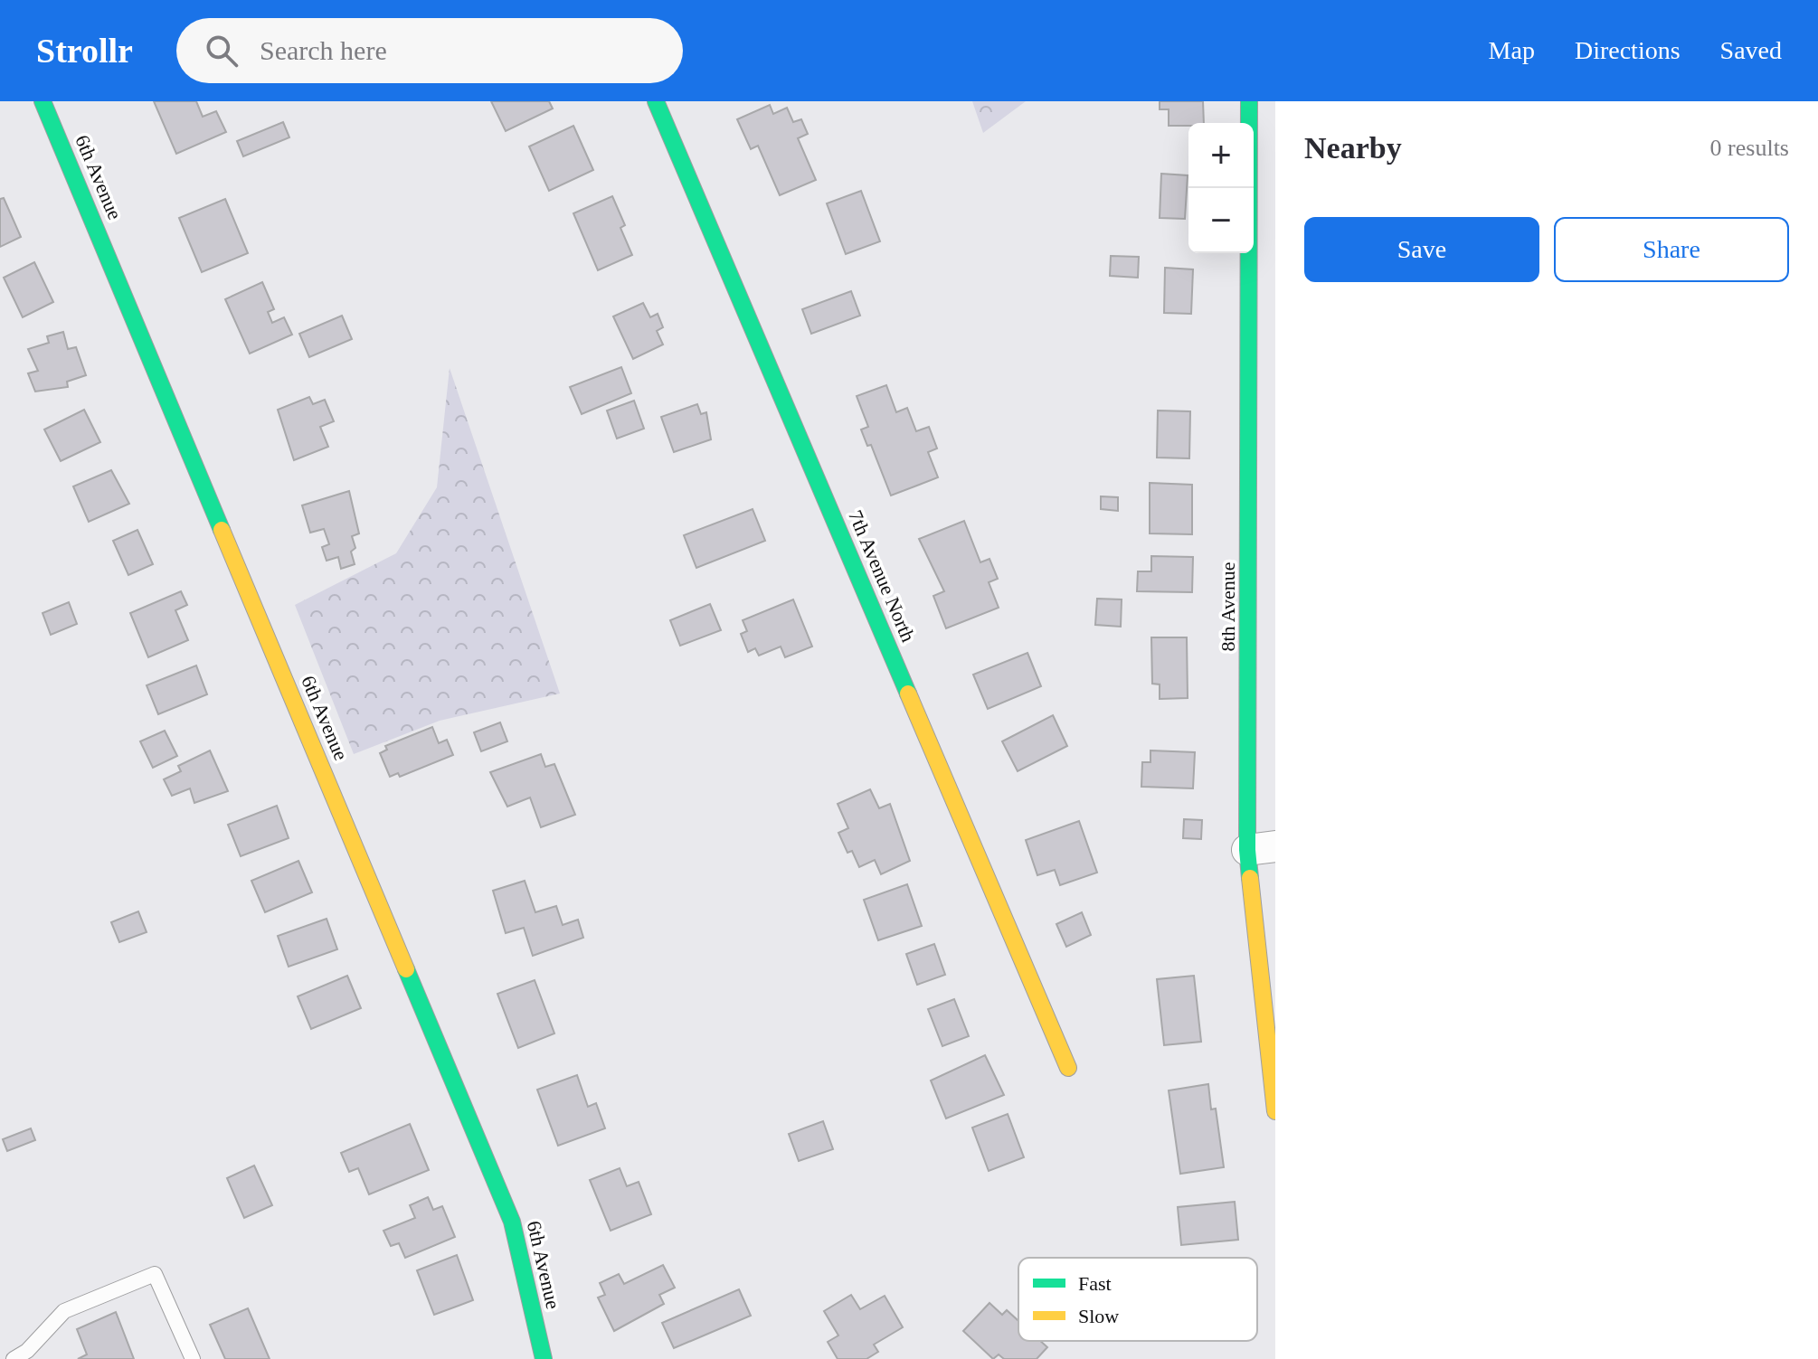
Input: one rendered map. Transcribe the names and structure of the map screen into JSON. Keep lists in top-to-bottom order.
{
  "streets": {
    "street": ["6th Avenue", "7th Avenue North", "8th Avenue"]
  },
  "legend": ["Fast", "Slow"],
  "page": {
    "header": "Strollr",
    "search": "Search here",
    "nav": ["Map", "Directions", "Saved"],
    "heading": ["Nearby", "0 results"],
    "map_buttons": ["+", "−"],
    "buttons": ["Save", "Share"]
  }
}
